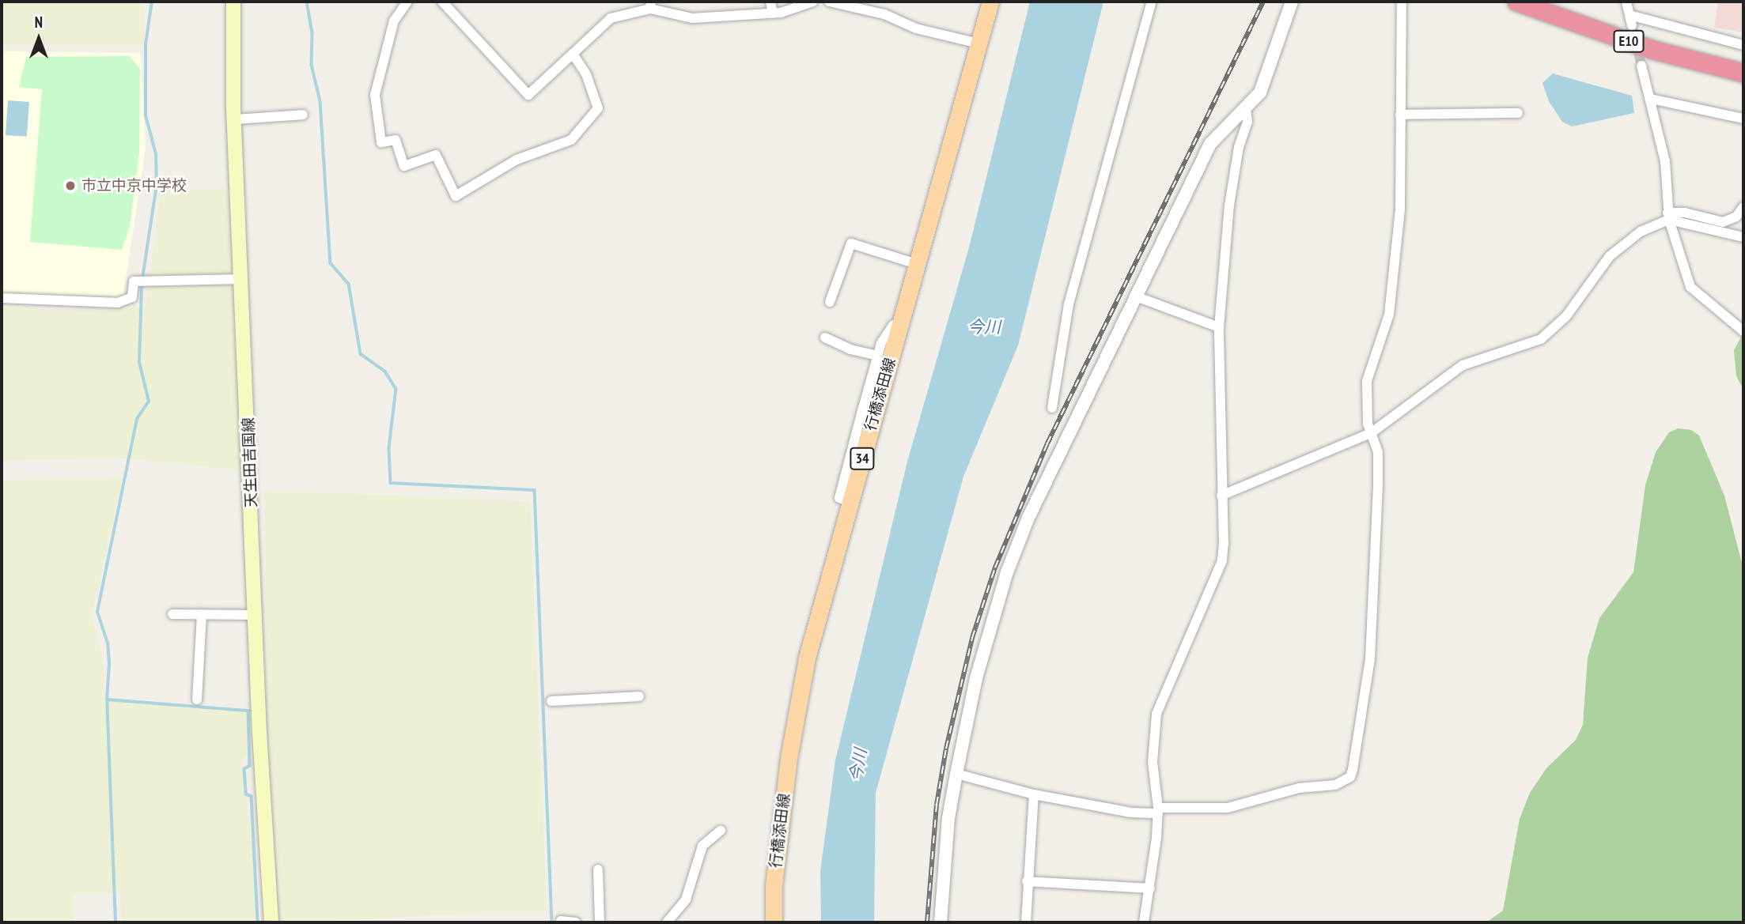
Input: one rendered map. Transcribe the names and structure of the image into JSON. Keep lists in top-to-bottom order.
{
  "streets": {
    "highway": ["E10"],
    "main road": ["行橋添田線", "34", "天生田吉国線"]
  },
  "water": ["今川"],
  "places": ["市立中京中学校"],
  "north": "top"
}
